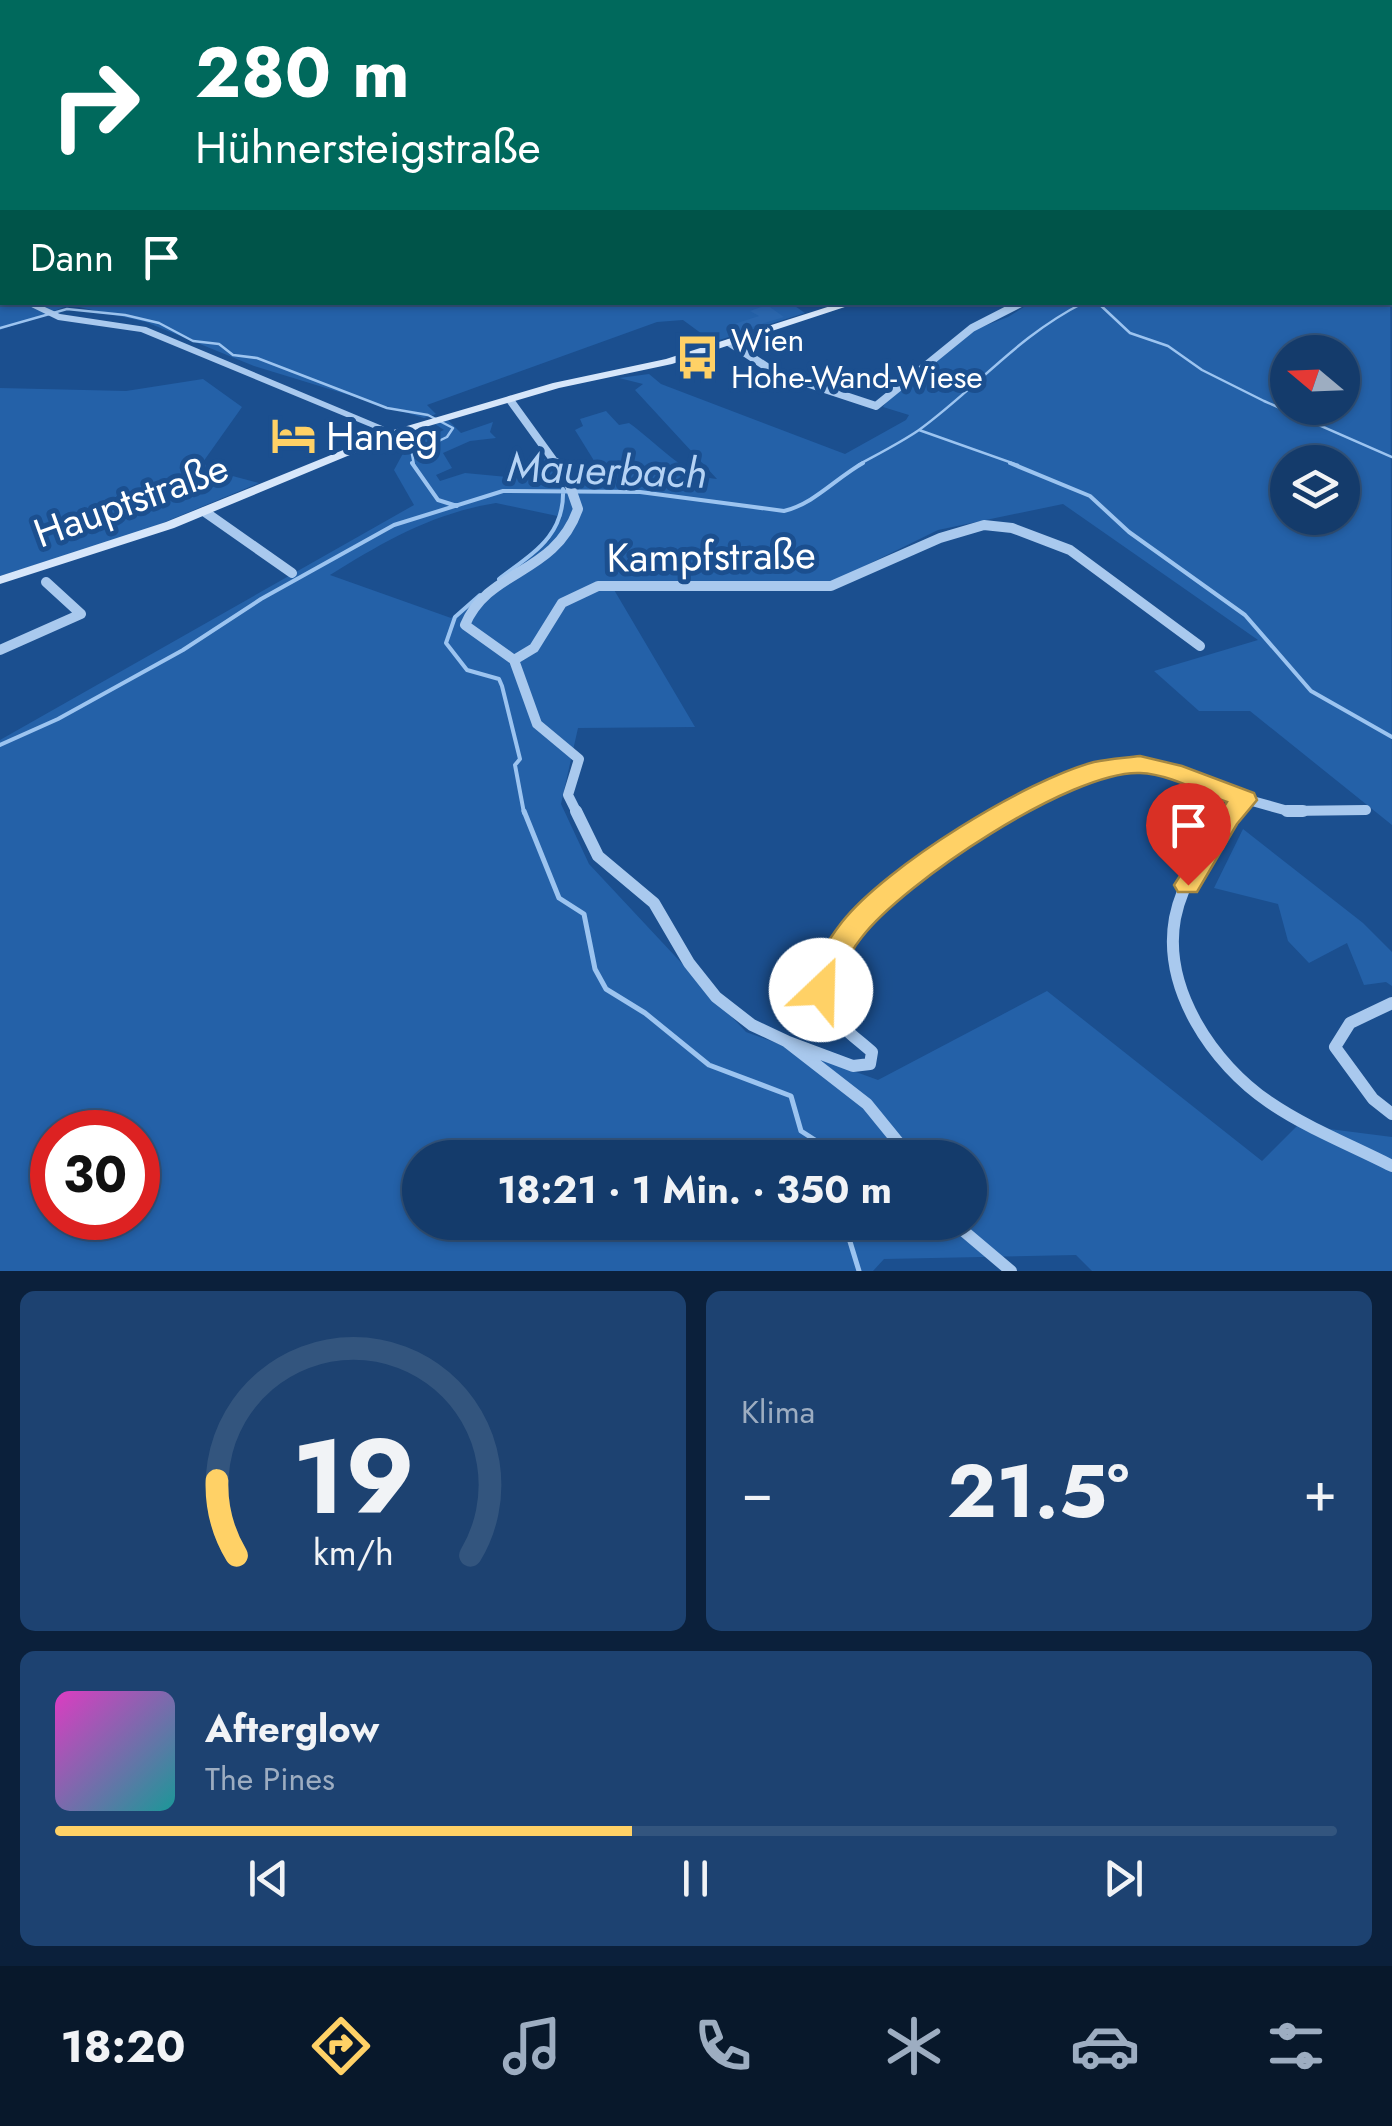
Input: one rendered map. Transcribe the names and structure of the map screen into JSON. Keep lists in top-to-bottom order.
{
  "streets": {
    "main road": ["Hauptstraße"],
    "street": ["Kampfstraße"]
  },
  "water": ["Mauerbach"],
  "places": {
    "bus stop": ["Wien Hohe-Wand-Wiese"],
    "hotel": ["Haneg"]
  },
  "north": "left",
  "page": {
    "turn": ["280 m", "Hühnersteigstraße"],
    "then": "Dann",
    "limit": "30",
    "trip": "18:21 · 1 Min. · 350 m",
    "tile": "Klima",
    "heat": ["−", "21.5°", "+"],
    "song": ["Afterglow", "The Pines"],
    "tabs": "18:20",
    "gauge": ["19", "km/h"]
  }
}
